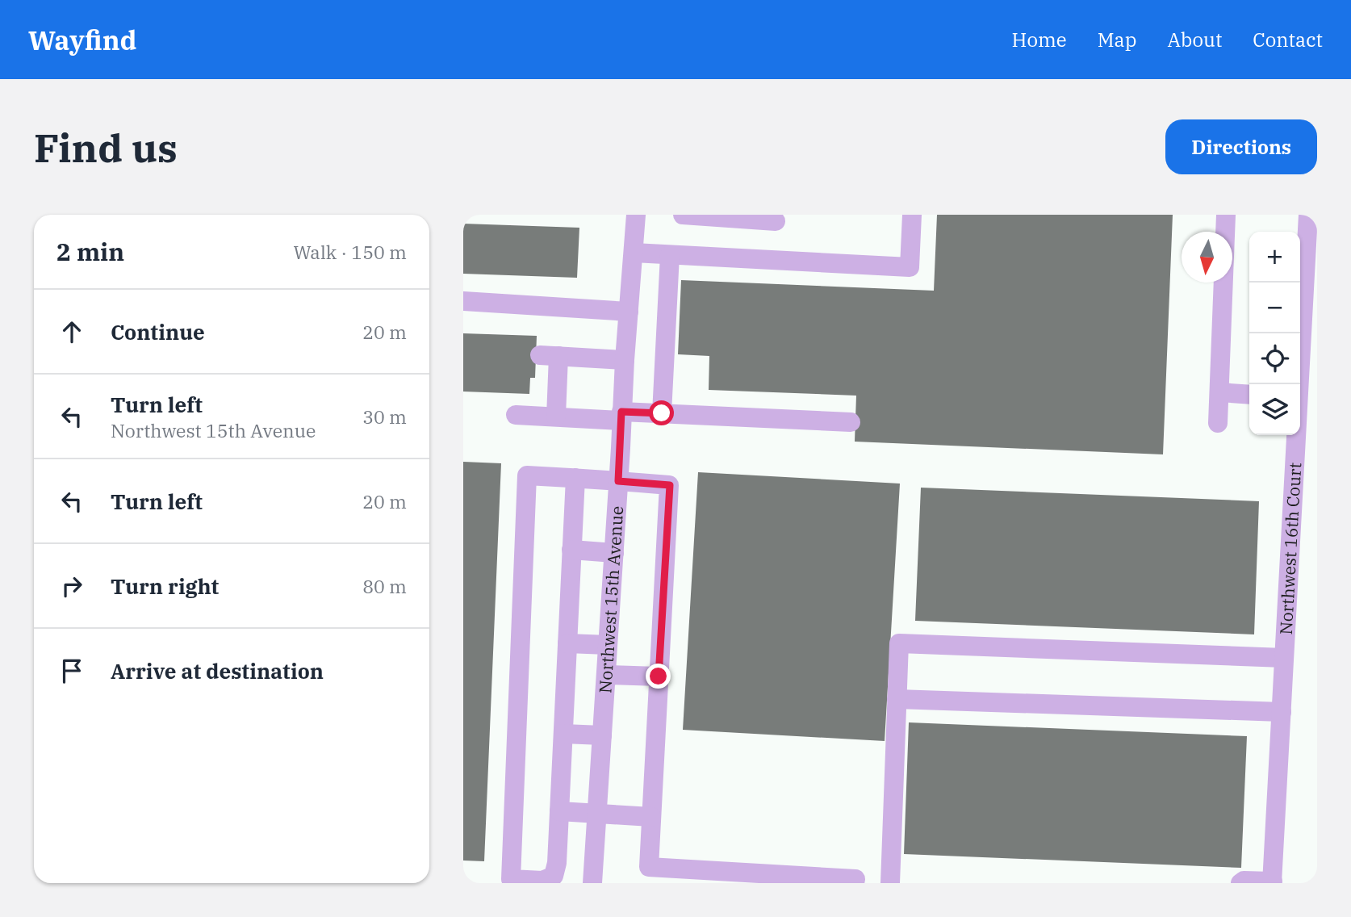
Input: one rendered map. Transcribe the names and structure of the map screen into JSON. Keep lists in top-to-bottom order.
{
  "streets": {
    "street": ["Northwest 16th Court", "Northwest 15th Avenue"]
  },
  "north": "bottom",
  "page": {
    "header": "Wayfind",
    "nav": [
      "Home",
      "Map",
      "About",
      "Contact"
    ],
    "buttons": "Directions",
    "title": "Find us",
    "heading": ["2 min", "Walk · 150 m"],
    "map_buttons": ["+", "−"],
    "list": [
      ["Continue", "20 m"],
      ["Turn left", "Northwest 15th Avenue", "30 m"],
      ["Turn left", "20 m"],
      ["Turn right", "80 m"],
      "Arrive at destination"
    ]
  }
}
